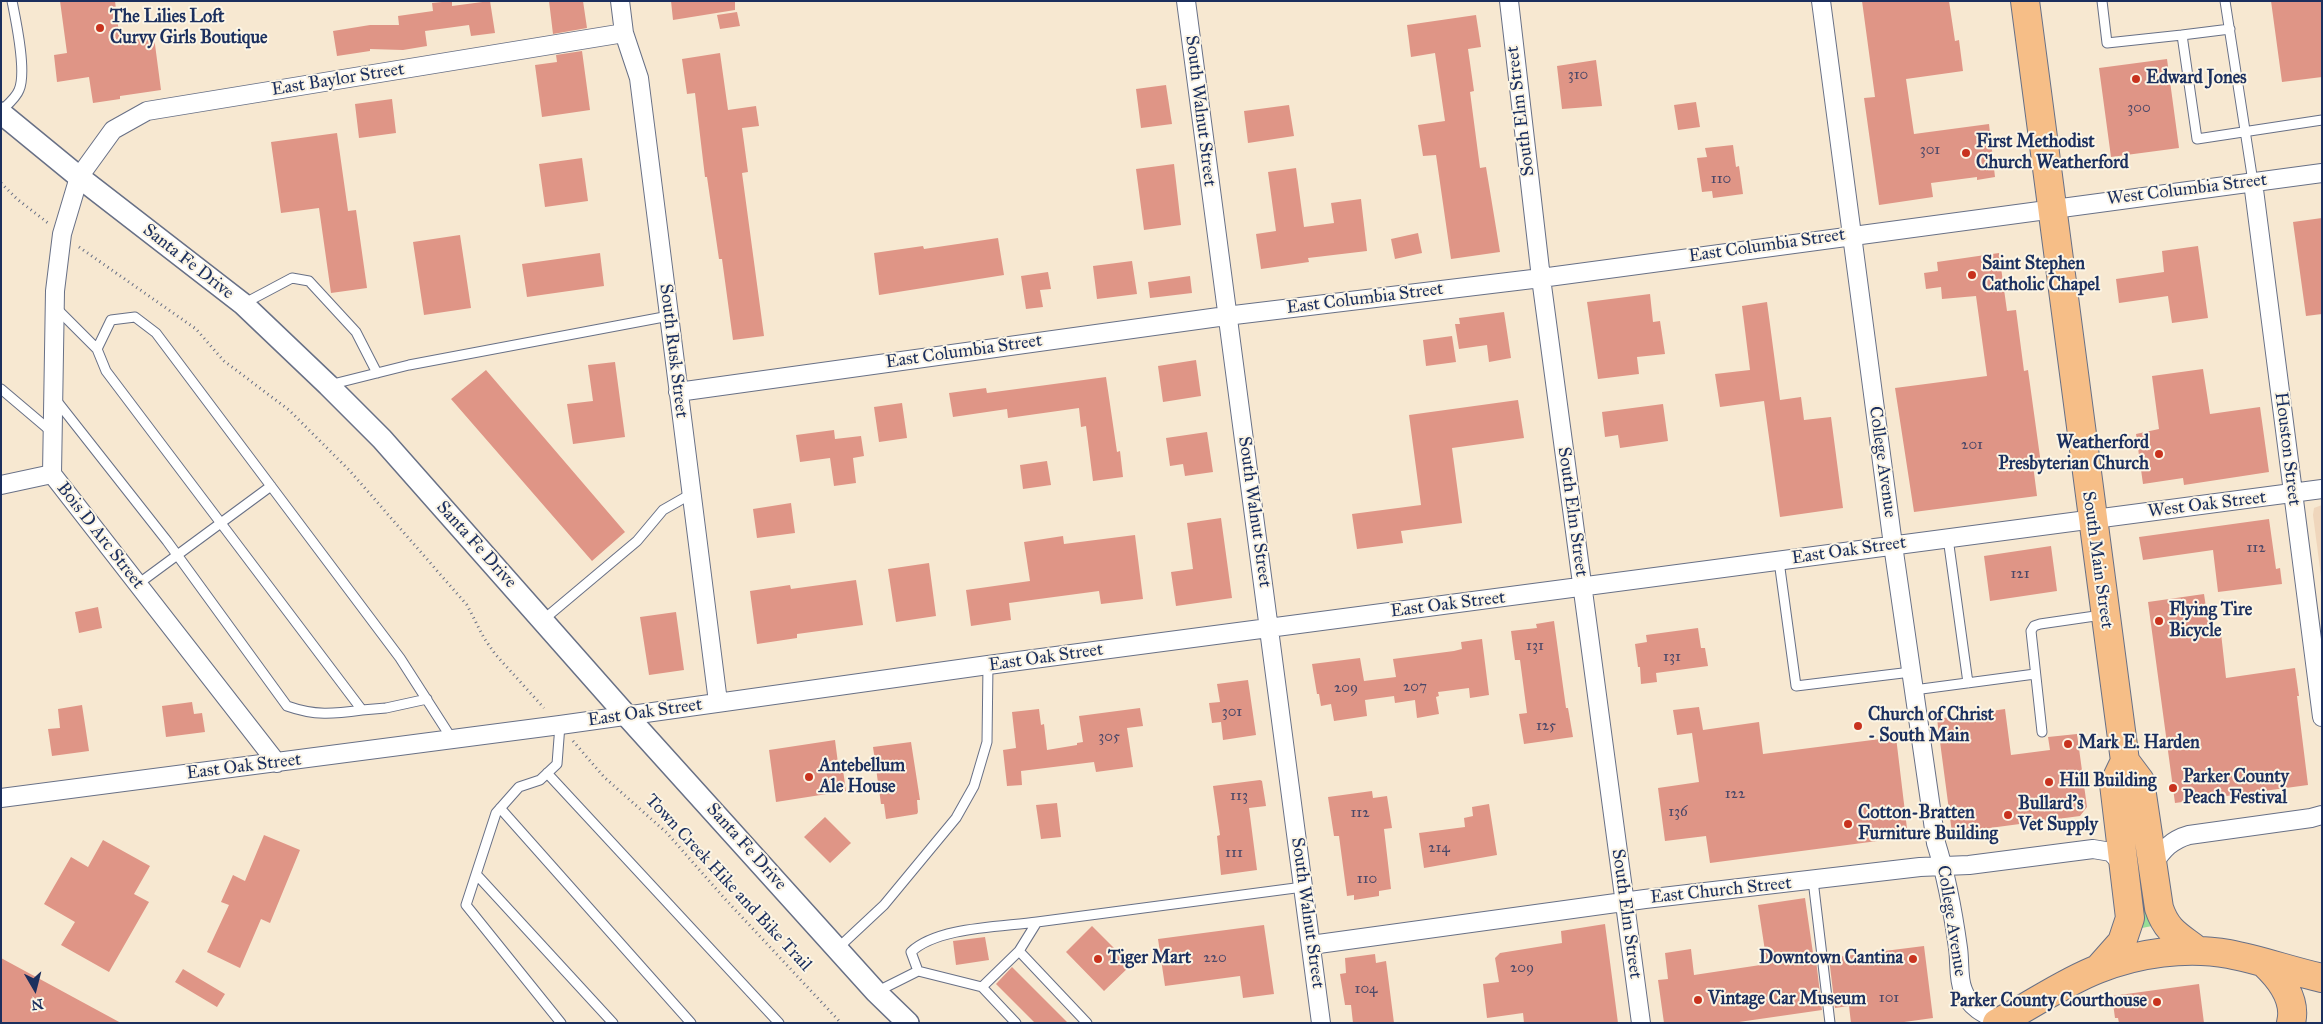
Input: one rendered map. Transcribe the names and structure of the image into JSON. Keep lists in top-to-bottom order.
{
  "streets": {
    "main road": ["South Main Street"],
    "street": [
      "East Baylor Street",
      "South Walnut Street",
      "South Elm Street",
      "West Columbia Street",
      "East Columbia Street",
      "Santa Fe Drive",
      "South Rusk Street",
      "Houston Street",
      "College Avenue",
      "West Oak Street",
      "Bois D Arc Street",
      "East Oak Street",
      "East Church Street"
    ],
    "path": ["Town Creek Hike and Bike Trail"]
  },
  "crossings": [
    ["East Baylor Street", "Santa Fe Drive"],
    ["East Baylor Street", "South Rusk Street"],
    ["East Baylor Street", "Bois D Arc Street"],
    ["South Walnut Street", "East Columbia Street"],
    ["South Walnut Street", "East Oak Street"],
    ["South Walnut Street", "East Church Street"],
    ["South Elm Street", "East Columbia Street"],
    ["South Elm Street", "East Oak Street"],
    ["South Elm Street", "East Church Street"],
    ["West Columbia Street", "East Columbia Street"],
    ["West Columbia Street", "Houston Street"],
    ["West Columbia Street", "South Main Street"],
    ["East Columbia Street", "South Rusk Street"],
    ["East Columbia Street", "College Avenue"],
    ["East Columbia Street", "South Main Street"],
    ["Santa Fe Drive", "Bois D Arc Street"],
    ["Santa Fe Drive", "East Oak Street"],
    ["South Rusk Street", "East Oak Street"],
    ["Houston Street", "West Oak Street"],
    ["College Avenue", "East Oak Street"],
    ["College Avenue", "East Church Street"],
    ["West Oak Street", "East Oak Street"],
    ["West Oak Street", "South Main Street"],
    ["Bois D Arc Street", "East Oak Street"],
    ["East Oak Street", "South Main Street"]
  ],
  "places": [
    "The Lilies Loft Curvy Girls Boutique",
    "Edward Jones",
    "First Methodist Church Weatherford",
    "Saint Stephen Catholic Chapel",
    "Weatherford Presbyterian Church",
    "Flying Tire Bicycle",
    "Church of Christ - South Main",
    "Mark E. Harden",
    "Antebellum Ale House",
    "Hill Building",
    "Parker County Peach Festival",
    "Bullard’s Vet Supply",
    "Cotton-Bratten Furniture Building",
    "Tiger Mart",
    "Downtown Cantina",
    "Vintage Car Museum",
    "Parker County Courthouse"
  ],
  "house_numbers": [
    "310",
    "300",
    "301",
    "110",
    "201",
    "112",
    "121",
    "131",
    "131",
    "207",
    "209",
    "301",
    "125",
    "305",
    "122",
    "113",
    "136",
    "112",
    "214",
    "111",
    "110",
    "220",
    "209",
    "104",
    "101"
  ],
  "north": "bottom"
}
